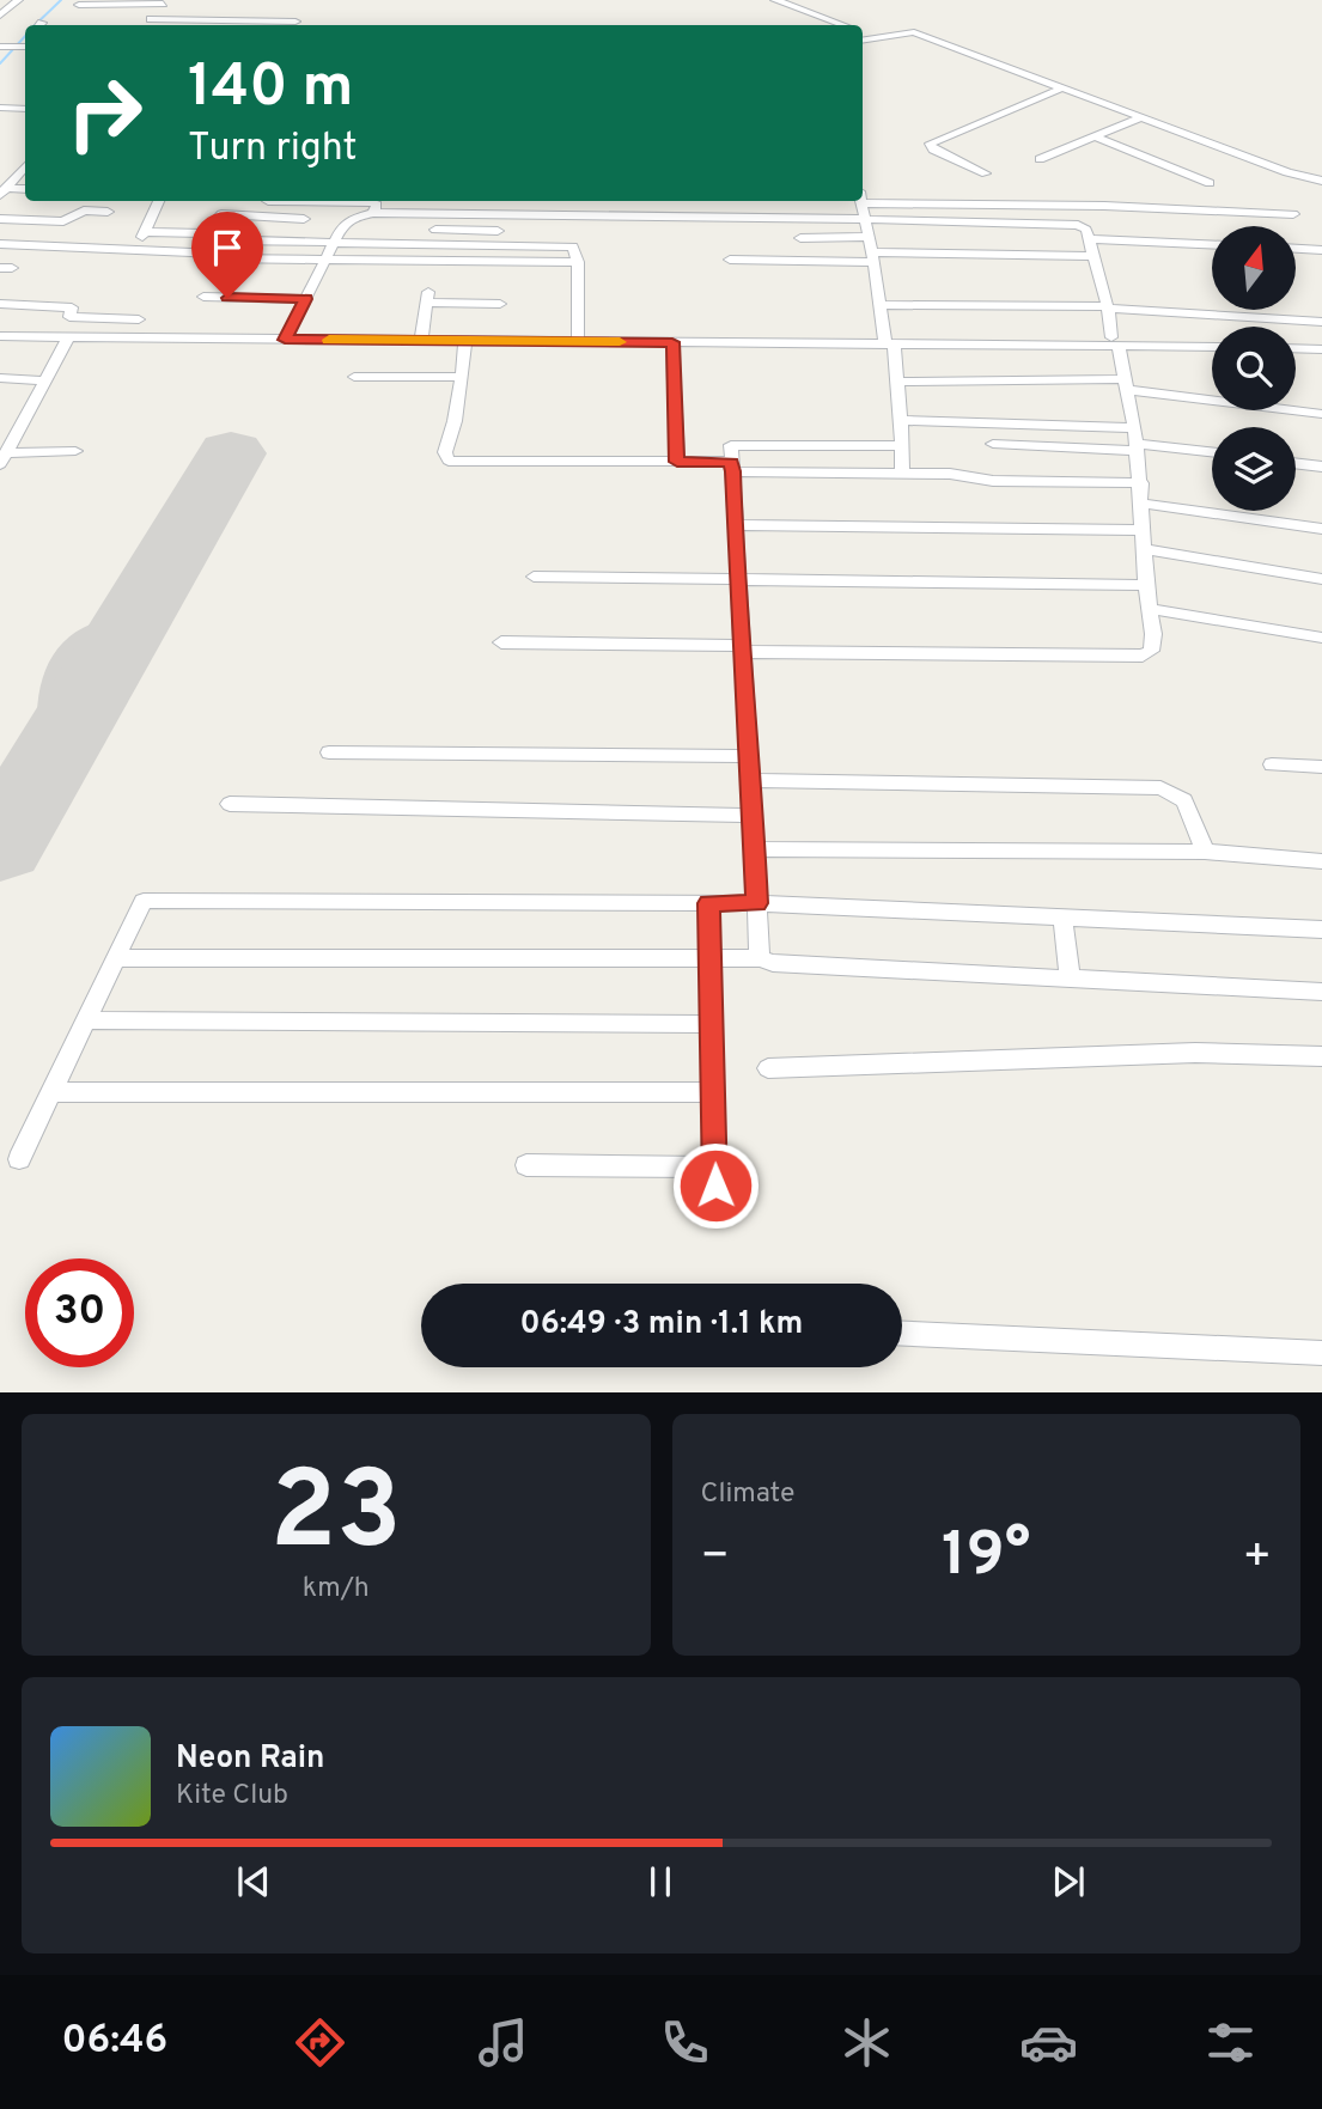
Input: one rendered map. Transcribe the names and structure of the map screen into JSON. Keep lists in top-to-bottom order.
{
  "north": "top",
  "page": {
    "turn": ["140 m", "Turn right"],
    "limit": "30",
    "trip": "06:49 · 3 min · 1.1 km",
    "tile": [
      ["23", "km/h"],
      "Climate"
    ],
    "heat": ["−", "19°", "+"],
    "song": ["Neon Rain", "Kite Club"],
    "tabs": "06:46"
  }
}
